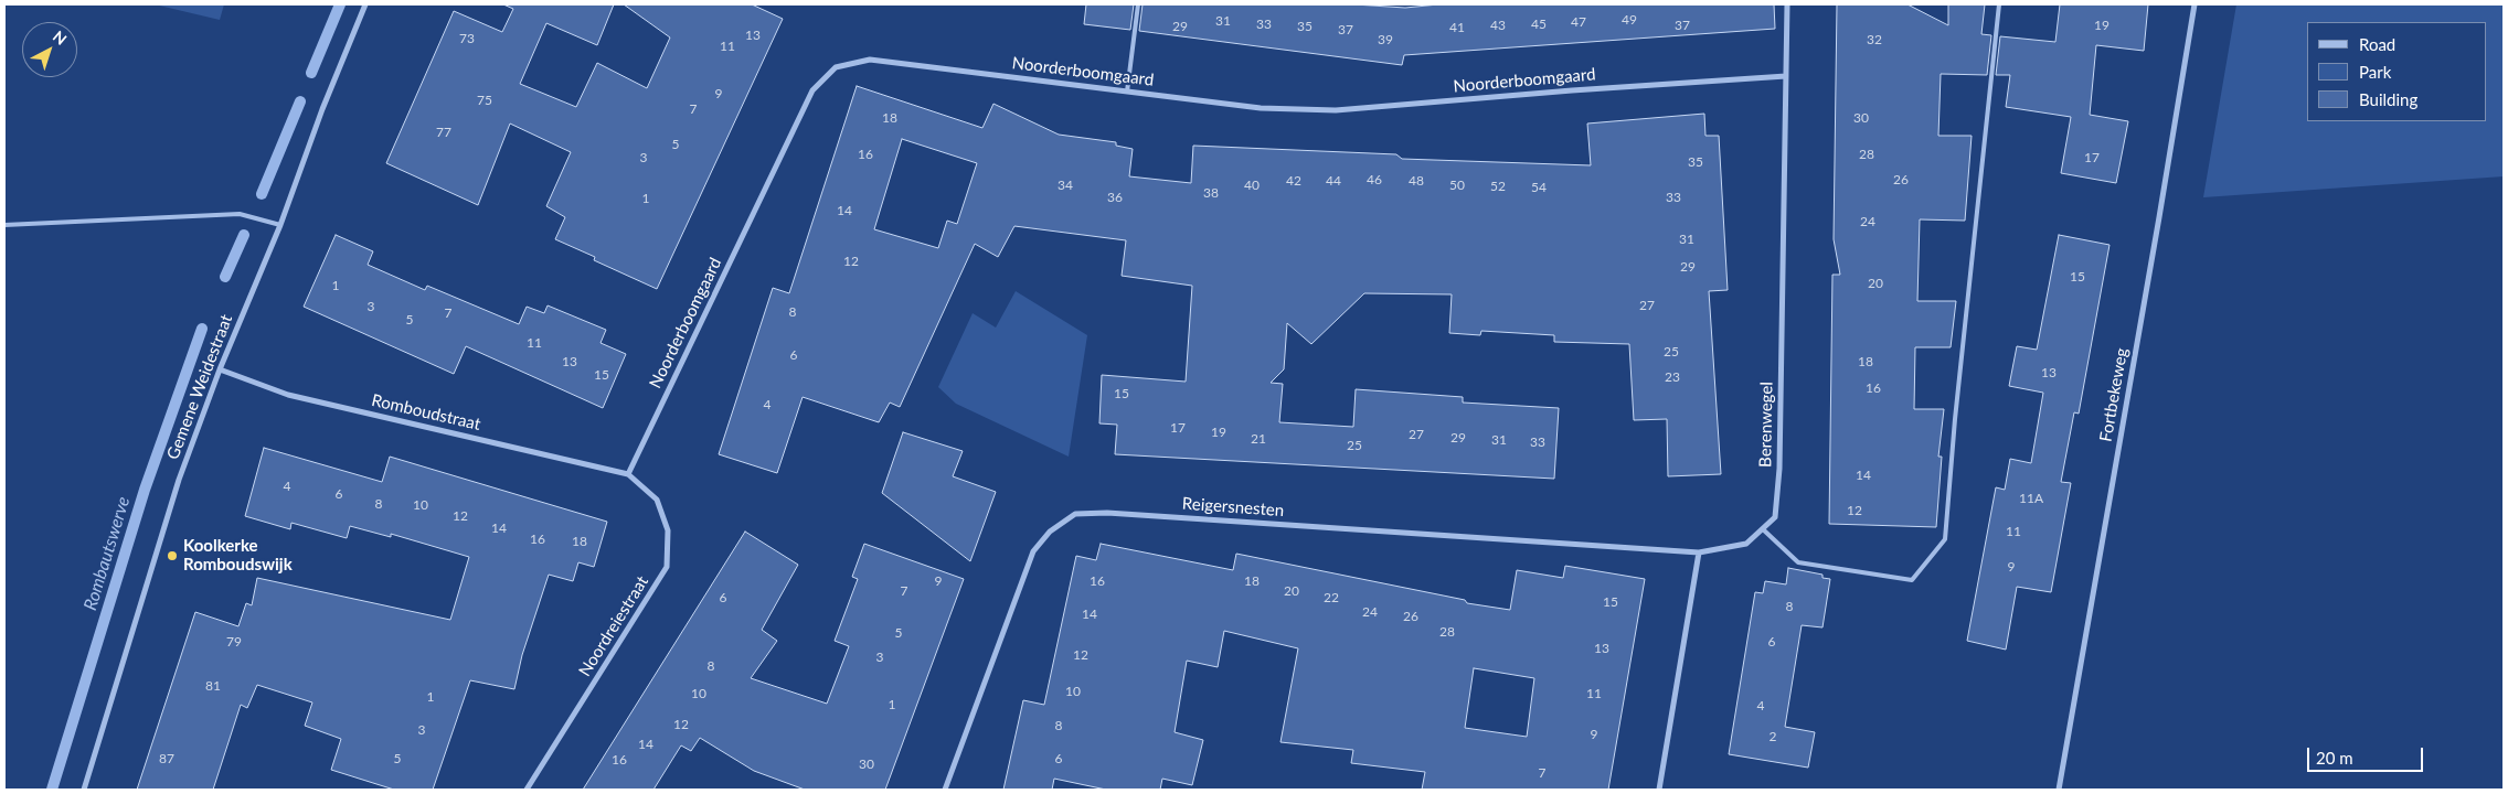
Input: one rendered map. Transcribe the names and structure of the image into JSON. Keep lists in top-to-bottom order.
{
  "streets": {
    "street": [
      "Noorderboomgaard",
      "Gemene Weidestraat",
      "Fortbekeweg",
      "Romboudstraat",
      "Berenwegel",
      "Reigersnesten",
      "Noordreiestraat"
    ]
  },
  "crossings": [
    ["Noorderboomgaard", "Romboudstraat"],
    ["Noorderboomgaard", "Berenwegel"],
    ["Noorderboomgaard", "Noordreiestraat"],
    ["Gemene Weidestraat", "Romboudstraat"],
    ["Romboudstraat", "Noordreiestraat"],
    ["Berenwegel", "Reigersnesten"]
  ],
  "water": ["Rombautswerve"],
  "places": ["Koolkerke Romboudswijk"],
  "house_numbers": [
    "49",
    "31",
    "47",
    "33",
    "45",
    "43",
    "37",
    "19",
    "29",
    "35",
    "41",
    "37",
    "13",
    "73",
    "39",
    "32",
    "11",
    "9",
    "75",
    "7",
    "18",
    "30",
    "77",
    "5",
    "16",
    "28",
    "3",
    "17",
    "35",
    "46",
    "26",
    "42",
    "44",
    "48",
    "34",
    "40",
    "50",
    "52",
    "54",
    "38",
    "36",
    "33",
    "1",
    "14",
    "24",
    "31",
    "12",
    "29",
    "15",
    "20",
    "1",
    "27",
    "3",
    "8",
    "7",
    "5",
    "11",
    "25",
    "6",
    "13",
    "18",
    "13",
    "15",
    "23",
    "16",
    "15",
    "4",
    "17",
    "19",
    "27",
    "29",
    "21",
    "31",
    "33",
    "25",
    "14",
    "4",
    "6",
    "11A",
    "8",
    "10",
    "12",
    "12",
    "14",
    "11",
    "16",
    "18",
    "9",
    "9",
    "16",
    "18",
    "7",
    "20",
    "6",
    "22",
    "15",
    "8",
    "24",
    "14",
    "26",
    "28",
    "5",
    "79",
    "6",
    "13",
    "12",
    "3",
    "8",
    "81",
    "10",
    "10",
    "11",
    "1",
    "1",
    "4",
    "12",
    "8",
    "3",
    "9",
    "2",
    "14",
    "87",
    "5",
    "6",
    "16",
    "30",
    "7"
  ],
  "legend": ["Road", "Park", "Building"],
  "scale_bar": "20 m",
  "north": "top right"
}
